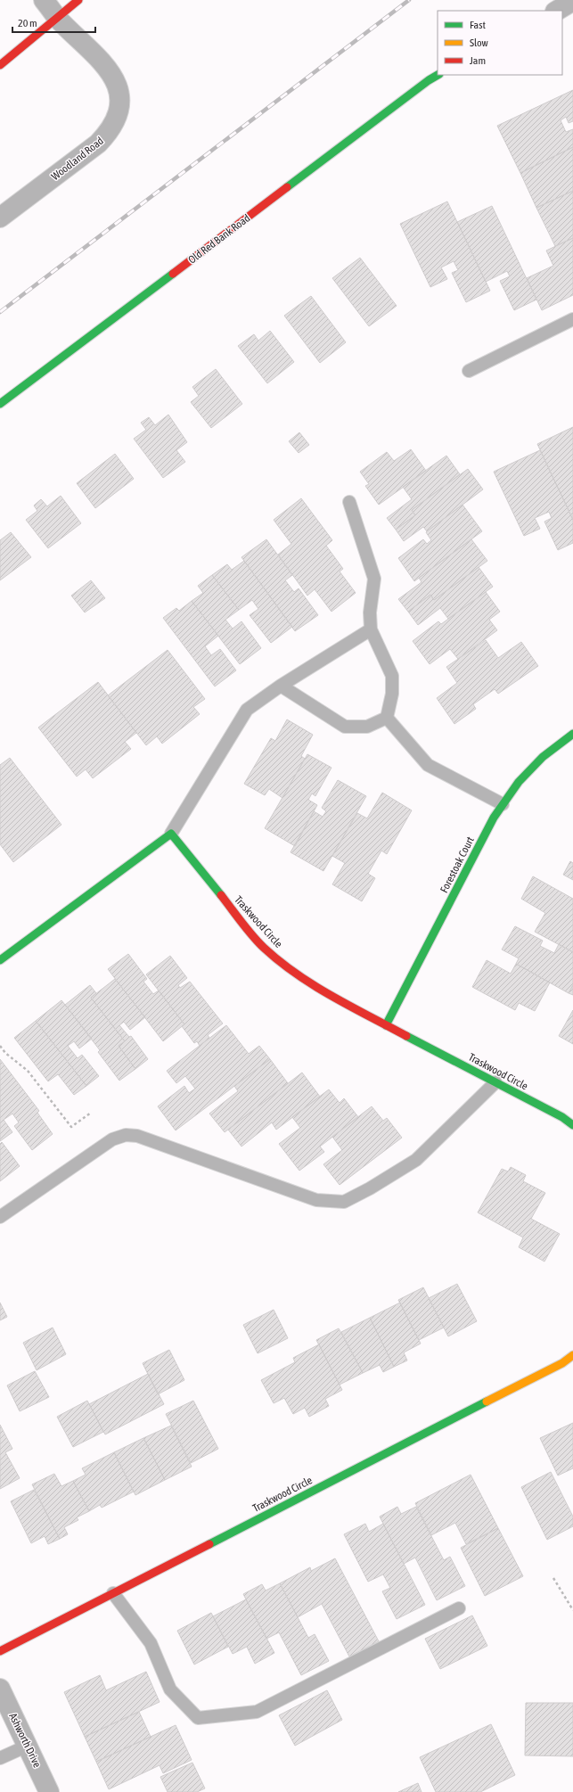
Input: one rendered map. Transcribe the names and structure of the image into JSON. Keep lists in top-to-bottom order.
{
  "streets": {
    "main road": ["Old Red Bank Road", "Forestoak Court", "Traskwood Circle"],
    "street": ["Woodland Road", "Ashworth Drive"]
  },
  "crossings": [
    ["Forestoak Court", "Traskwood Circle"]
  ],
  "legend": ["Fast", "Slow", "Jam"],
  "scale_bar": "20 m"
}
